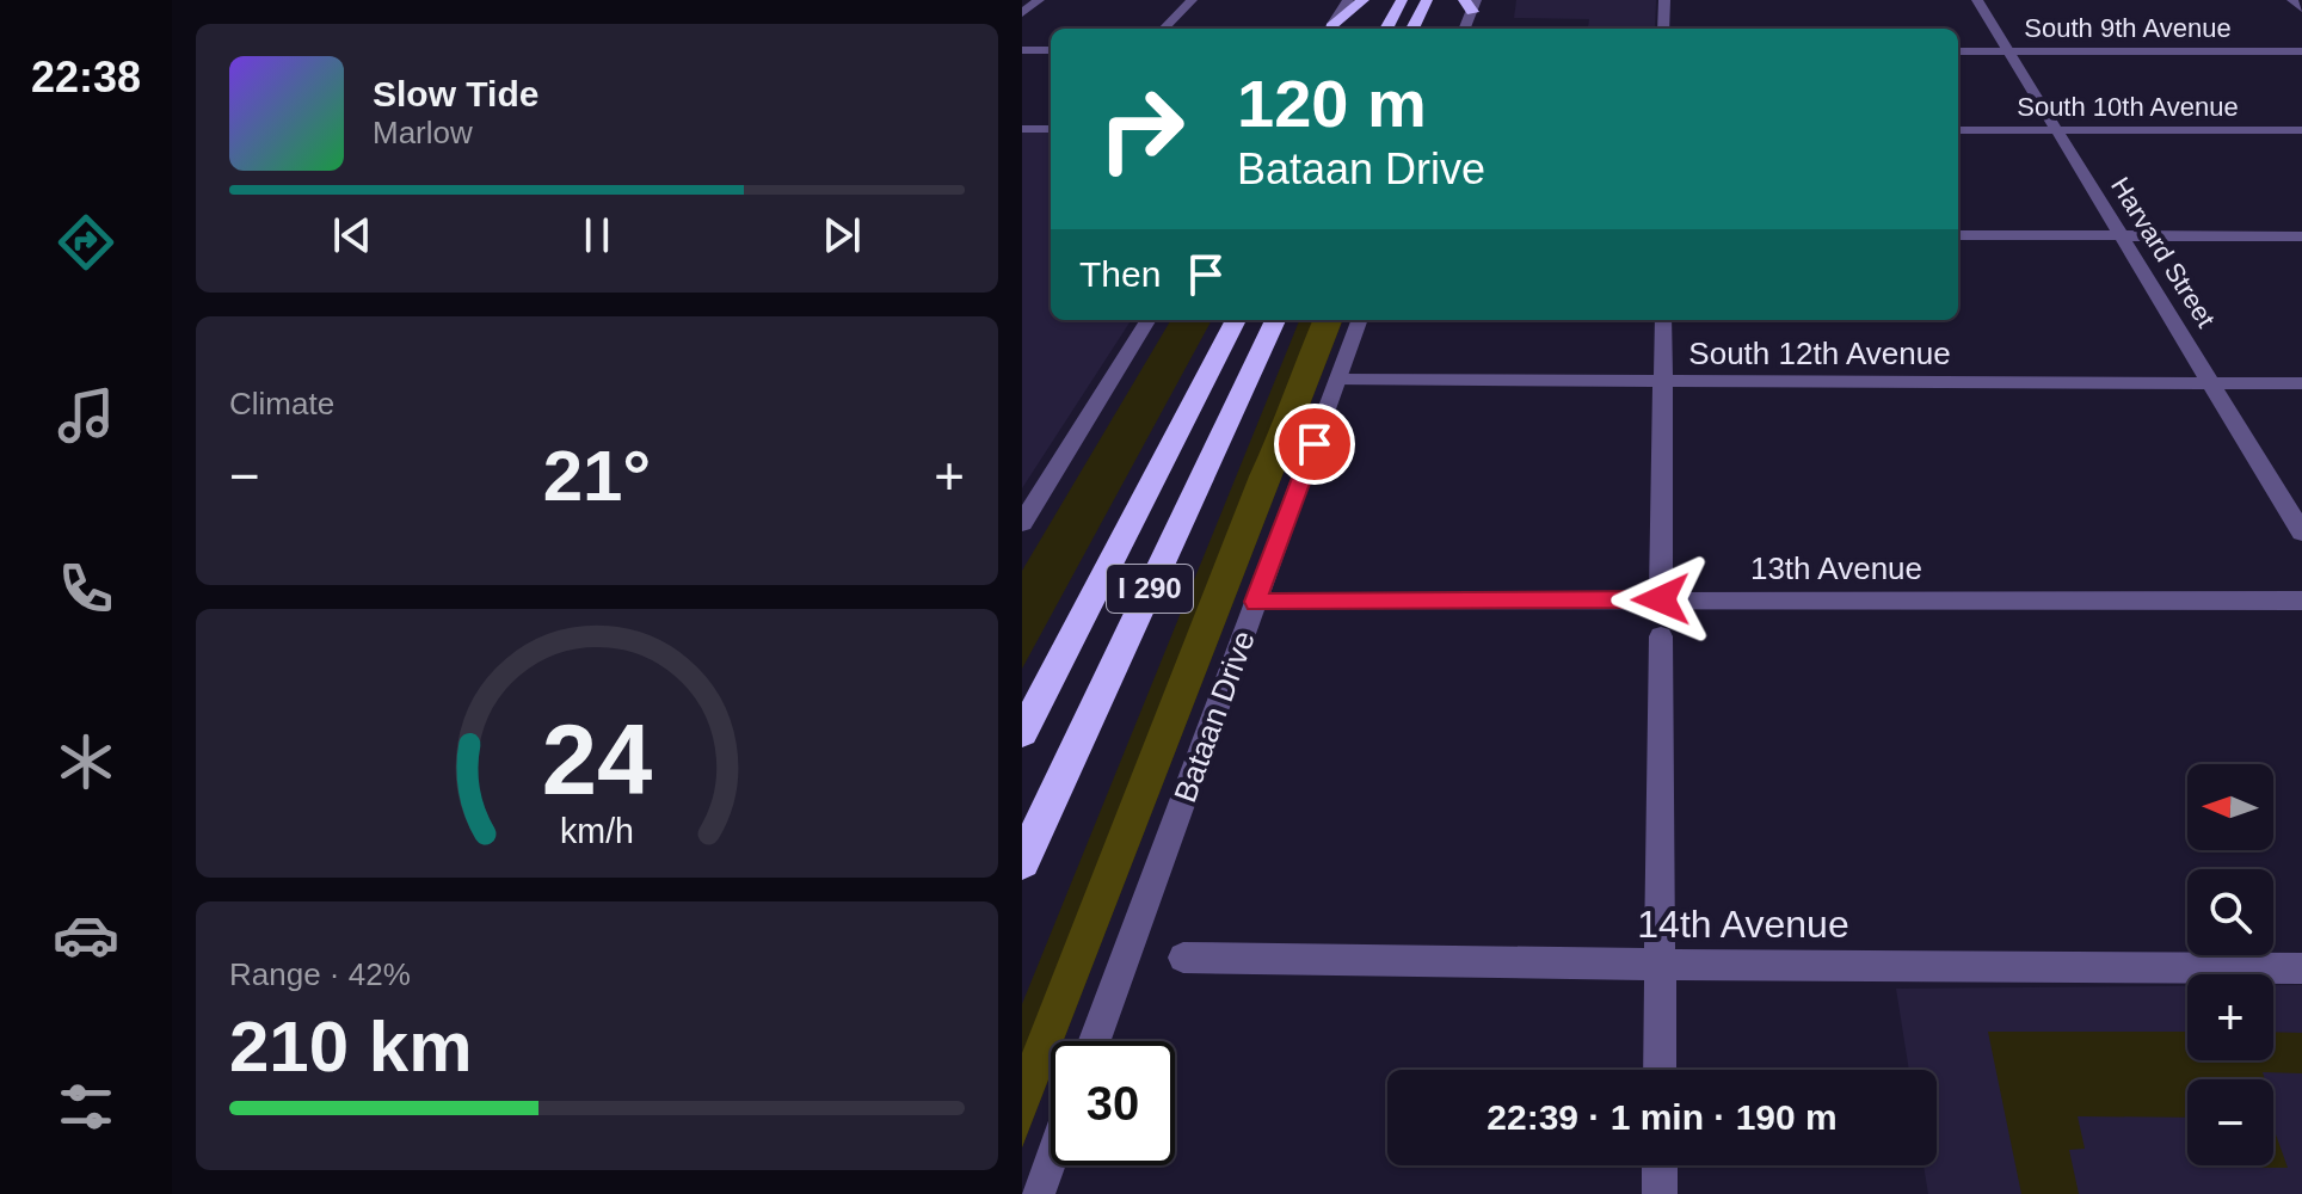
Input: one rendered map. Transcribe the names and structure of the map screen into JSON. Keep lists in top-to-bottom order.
{
  "streets": {
    "highway": ["I 290"],
    "street": [
      "South 9th Avenue",
      "South 10th Avenue",
      "Harvard Street",
      "South 12th Avenue",
      "13th Avenue",
      "Bataan Drive",
      "14th Avenue"
    ]
  },
  "crossings": [
    ["South 9th Avenue", "Harvard Street"],
    ["South 10th Avenue", "Harvard Street"],
    ["Harvard Street", "South 12th Avenue"],
    ["South 12th Avenue", "Bataan Drive"],
    ["13th Avenue", "Bataan Drive"]
  ],
  "north": "left",
  "page": {
    "tabs": "22:38",
    "turn": ["120 m", "Bataan Drive"],
    "song": ["Slow Tide", "Marlow"],
    "then": "Then",
    "tile": [
      "Climate",
      ["Range · 42%", "210 km"]
    ],
    "heat": ["−", "21°", "+"],
    "map_buttons": ["+", "−"],
    "limit": "30",
    "trip": "22:39 · 1 min · 190 m",
    "gauge": ["24", "km/h"]
  }
}
